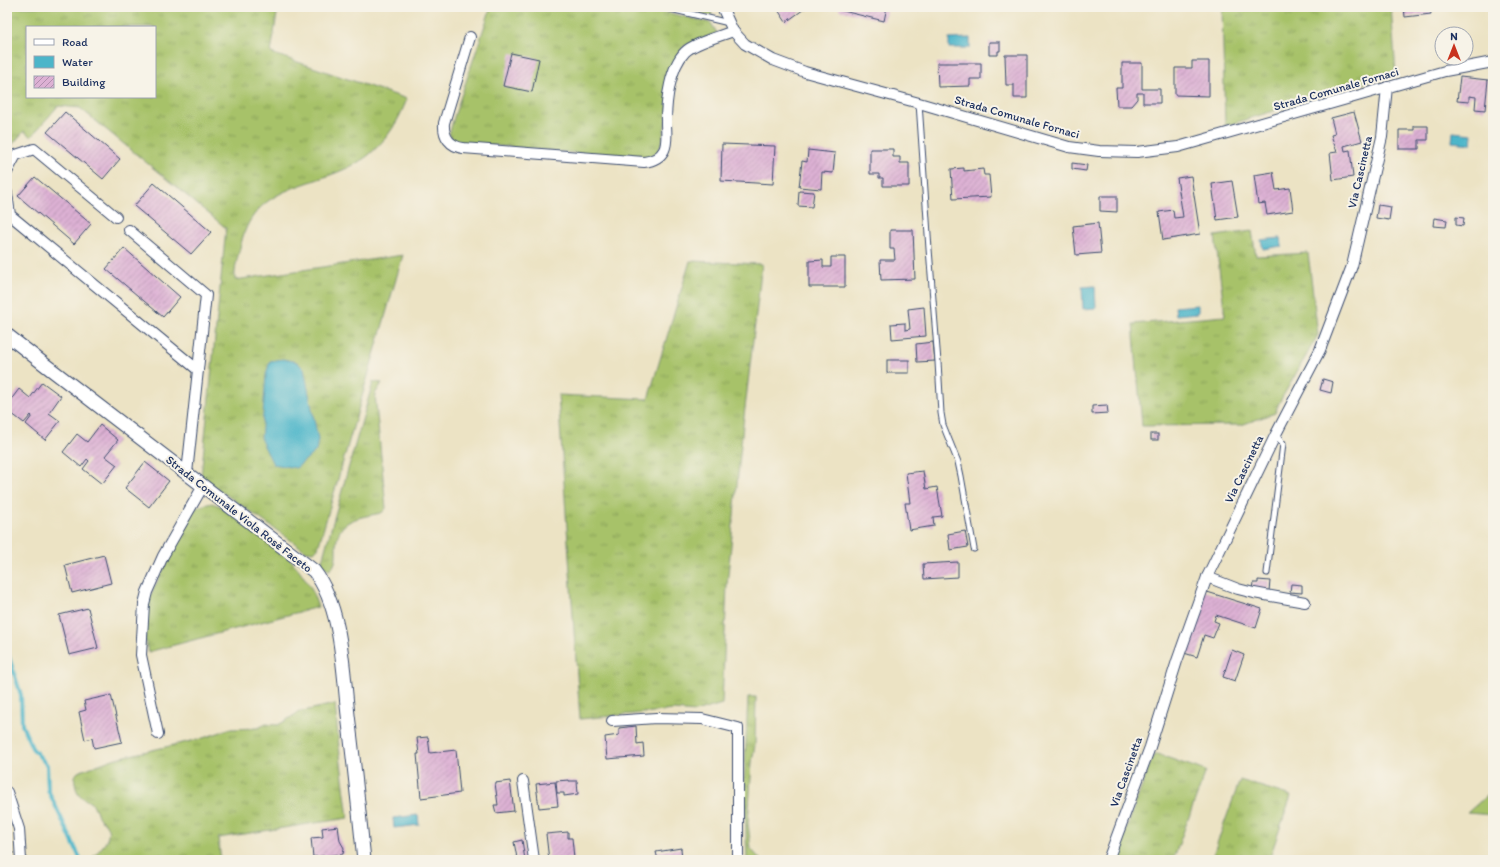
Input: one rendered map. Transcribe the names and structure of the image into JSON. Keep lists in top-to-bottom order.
{
  "streets": {
    "street": ["Strada Comunale Fornaci", "Via Cascinetta", "Strada Comunale Viola Rosè Faceto"]
  },
  "crossings": [
    ["Strada Comunale Fornaci", "Via Cascinetta"]
  ],
  "legend": ["Road", "Water", "Building"],
  "north": "top"
}
